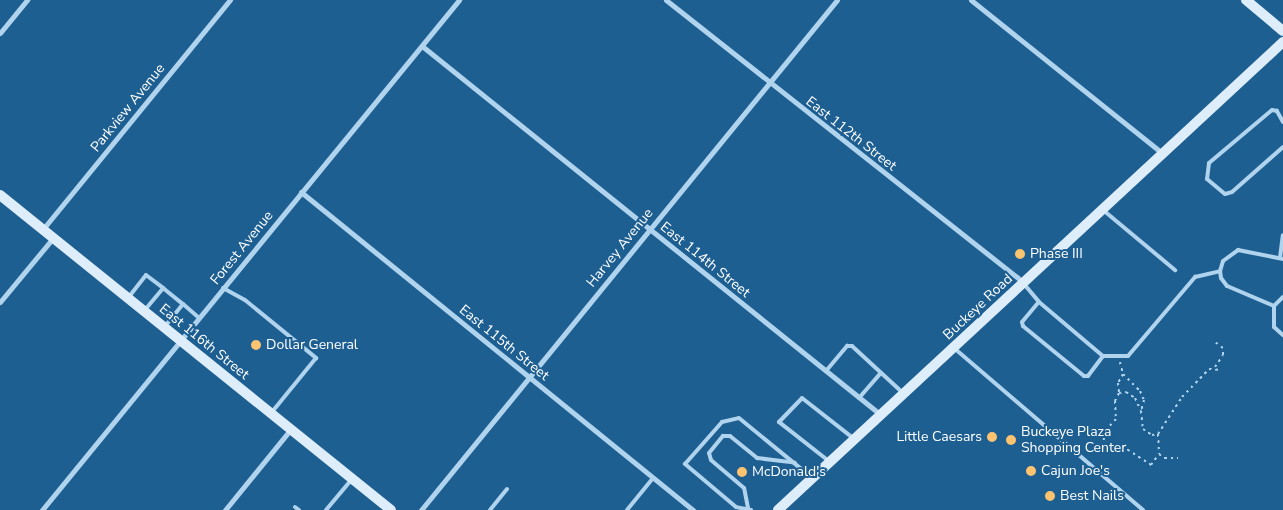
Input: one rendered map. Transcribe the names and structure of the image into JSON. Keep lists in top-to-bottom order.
{
  "streets": {
    "street": [
      "Parkview Avenue",
      "East 112th Street",
      "Forest Avenue",
      "Harvey Avenue",
      "East 114th Street",
      "Buckeye Road",
      "East 116th Street",
      "East 115th Street"
    ]
  },
  "crossings": [
    ["Parkview Avenue", "East 116th Street"],
    ["East 112th Street", "Harvey Avenue"],
    ["East 112th Street", "Buckeye Road"],
    ["Forest Avenue", "East 114th Street"],
    ["Forest Avenue", "East 116th Street"],
    ["Forest Avenue", "East 115th Street"],
    ["Harvey Avenue", "East 114th Street"],
    ["Harvey Avenue", "East 115th Street"],
    ["East 114th Street", "Buckeye Road"]
  ],
  "places": [
    "Phase III",
    "Dollar General",
    "Little Caesars",
    "Buckeye Plaza Shopping Center",
    "Cajun Joe's",
    "McDonald's",
    "Best Nails"
  ]
}
